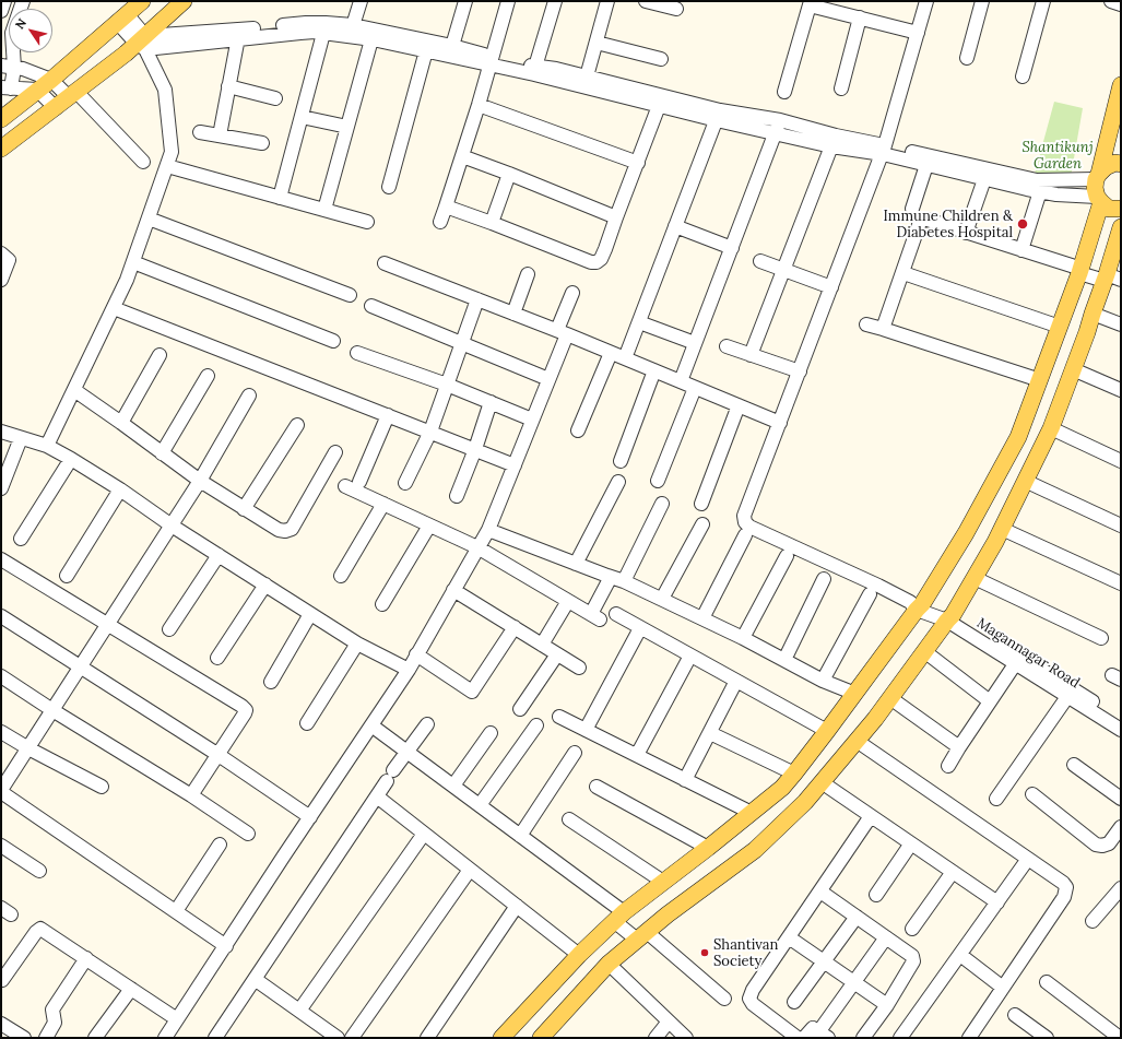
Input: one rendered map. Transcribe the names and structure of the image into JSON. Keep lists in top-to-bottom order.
{
  "streets": {
    "street": ["Magannagar Road"]
  },
  "parks": ["Shantikunj Garden"],
  "places": ["Immune Children & Diabetes Hospital", "Shantivan Society"],
  "north": "top left"
}
